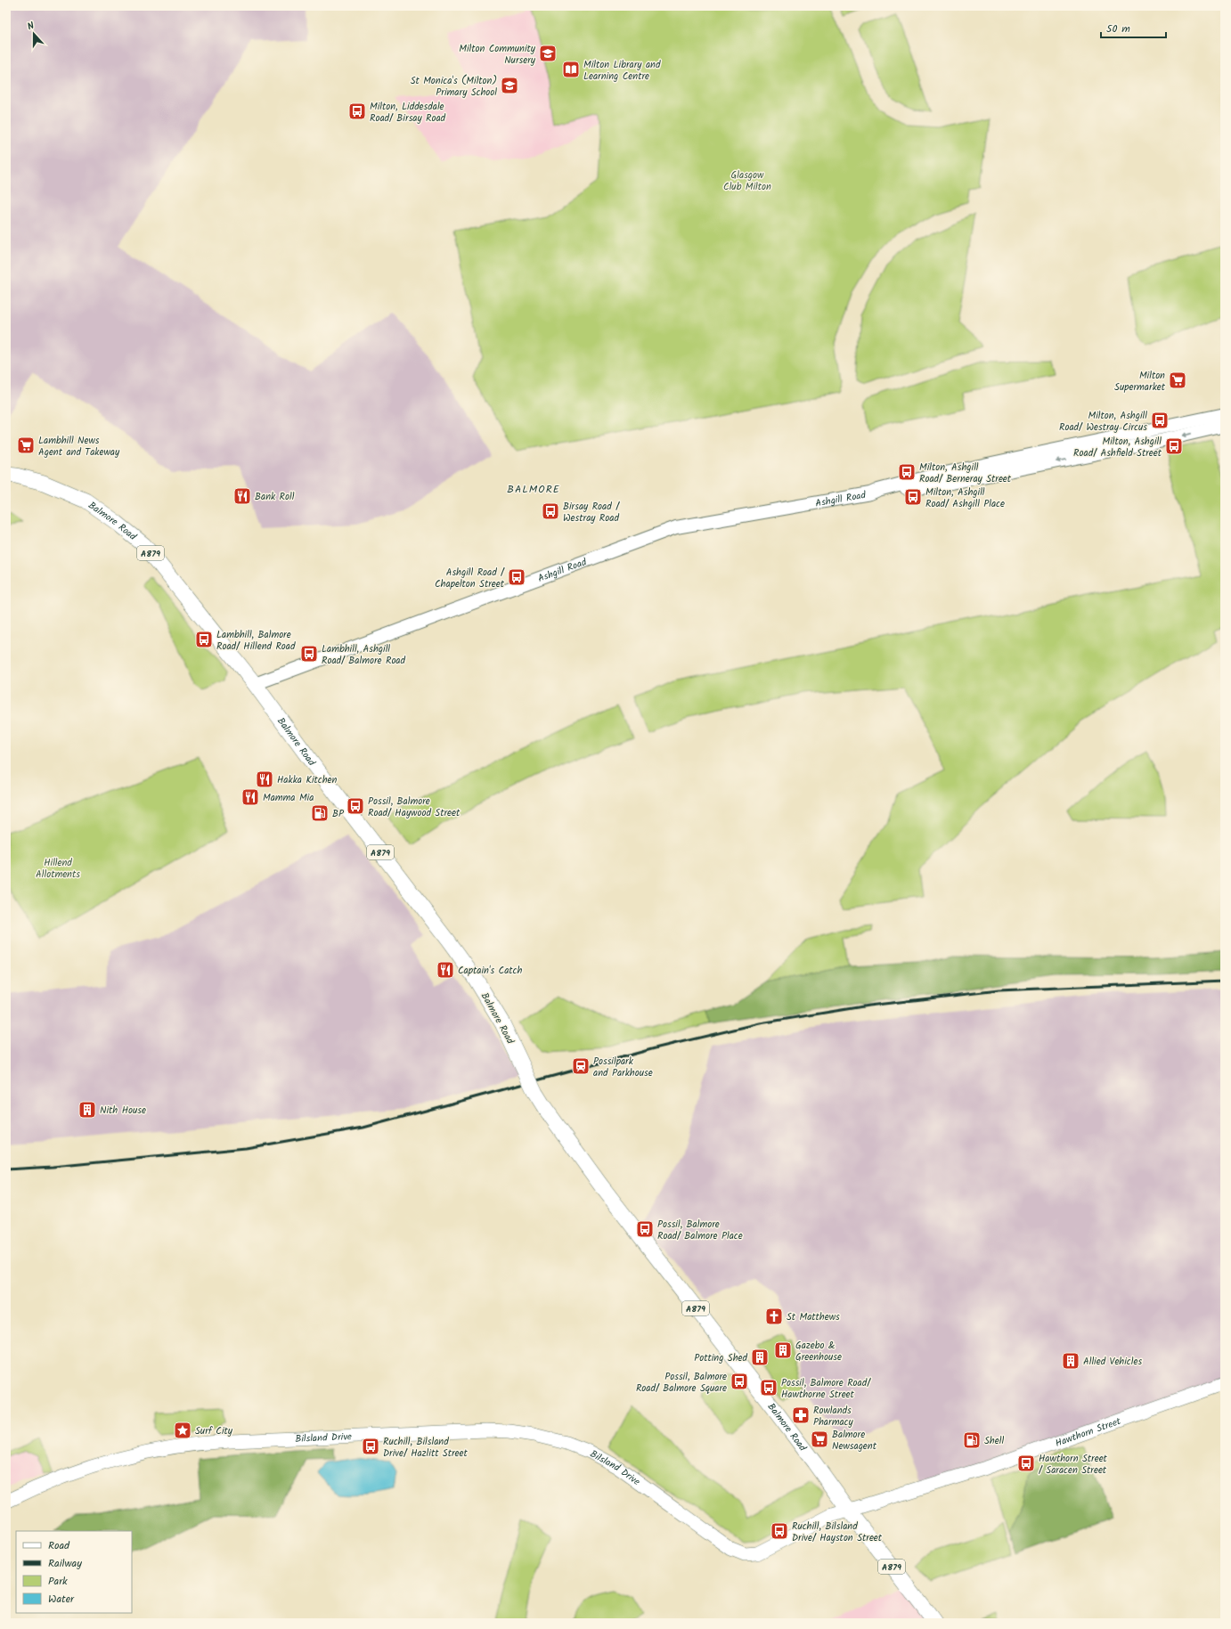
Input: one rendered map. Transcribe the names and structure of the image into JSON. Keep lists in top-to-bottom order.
{
  "streets": {
    "main road": [
      "Balmore Road",
      "A879",
      "Hawthorn Street",
      "Bilsland Drive"
    ],
    "street": ["Ashgill Road"]
  },
  "crossings": [
    ["Ashgill Road", "Balmore Road"],
    ["Balmore Road", "Hawthorn Street"],
    ["Hawthorn Street", "Bilsland Drive"]
  ],
  "districts": ["BALMORE"],
  "parks": ["Glasgow Club Milton", "Hillend Allotments"],
  "places": {
    "school or university": ["Milton Community Nursery", "St Monica's (Milton) Primary School"],
    "library": ["Milton Library and Learning Centre"],
    "bus stop": [
      "Milton, Liddesdale Road/ Birsay Road",
      "Milton, Ashgill Road/ Westray Circus",
      "Milton, Ashgill Road/ Ashfield Street",
      "Milton, Ashgill Road/ Berneray Street",
      "Milton, Ashgill Road/ Ashgill Place",
      "Birsay Road / Westray Road",
      "Ashgill Road / Chapelton Street",
      "Lambhill, Balmore Road/ Hillend Road",
      "Lambhill, Ashgill Road/ Balmore Road",
      "Possil, Balmore Road/ Haywood Street",
      "Possil, Balmore Road/ Balmore Place",
      "Possil, Balmore Road/ Balmore Square",
      "Possil, Balmore Road/ Hawthorne Street",
      "Ruchill, Bilsland Drive/ Hazlitt Street",
      "Hawthorn Street / Saracen Street",
      "Ruchill, Bilsland Drive/ Hayston Street"
    ],
    "supermarket": ["Milton Supermarket", "Lambhill News Agent and Takeway", "Balmore Newsagent"],
    "restaurant": [
      "Bank Roll",
      "Hakka Kitchen",
      "Mamma Mia",
      "Captain's Catch"
    ],
    "fuel station": ["BP", "Shell"],
    "station": ["Possilpark and Parkhouse"],
    "building": [
      "Nith House",
      "Gazebo & Greenhouse",
      "Potting Shed",
      "Allied Vehicles"
    ],
    "church": ["St Matthews"],
    "pharmacy": ["Rowlands Pharmacy"],
    "place": ["Surf City"]
  },
  "legend": [
    "Road",
    "Railway",
    "Park",
    "Water"
  ],
  "scale_bar": "50 m",
  "north": "top"
}
